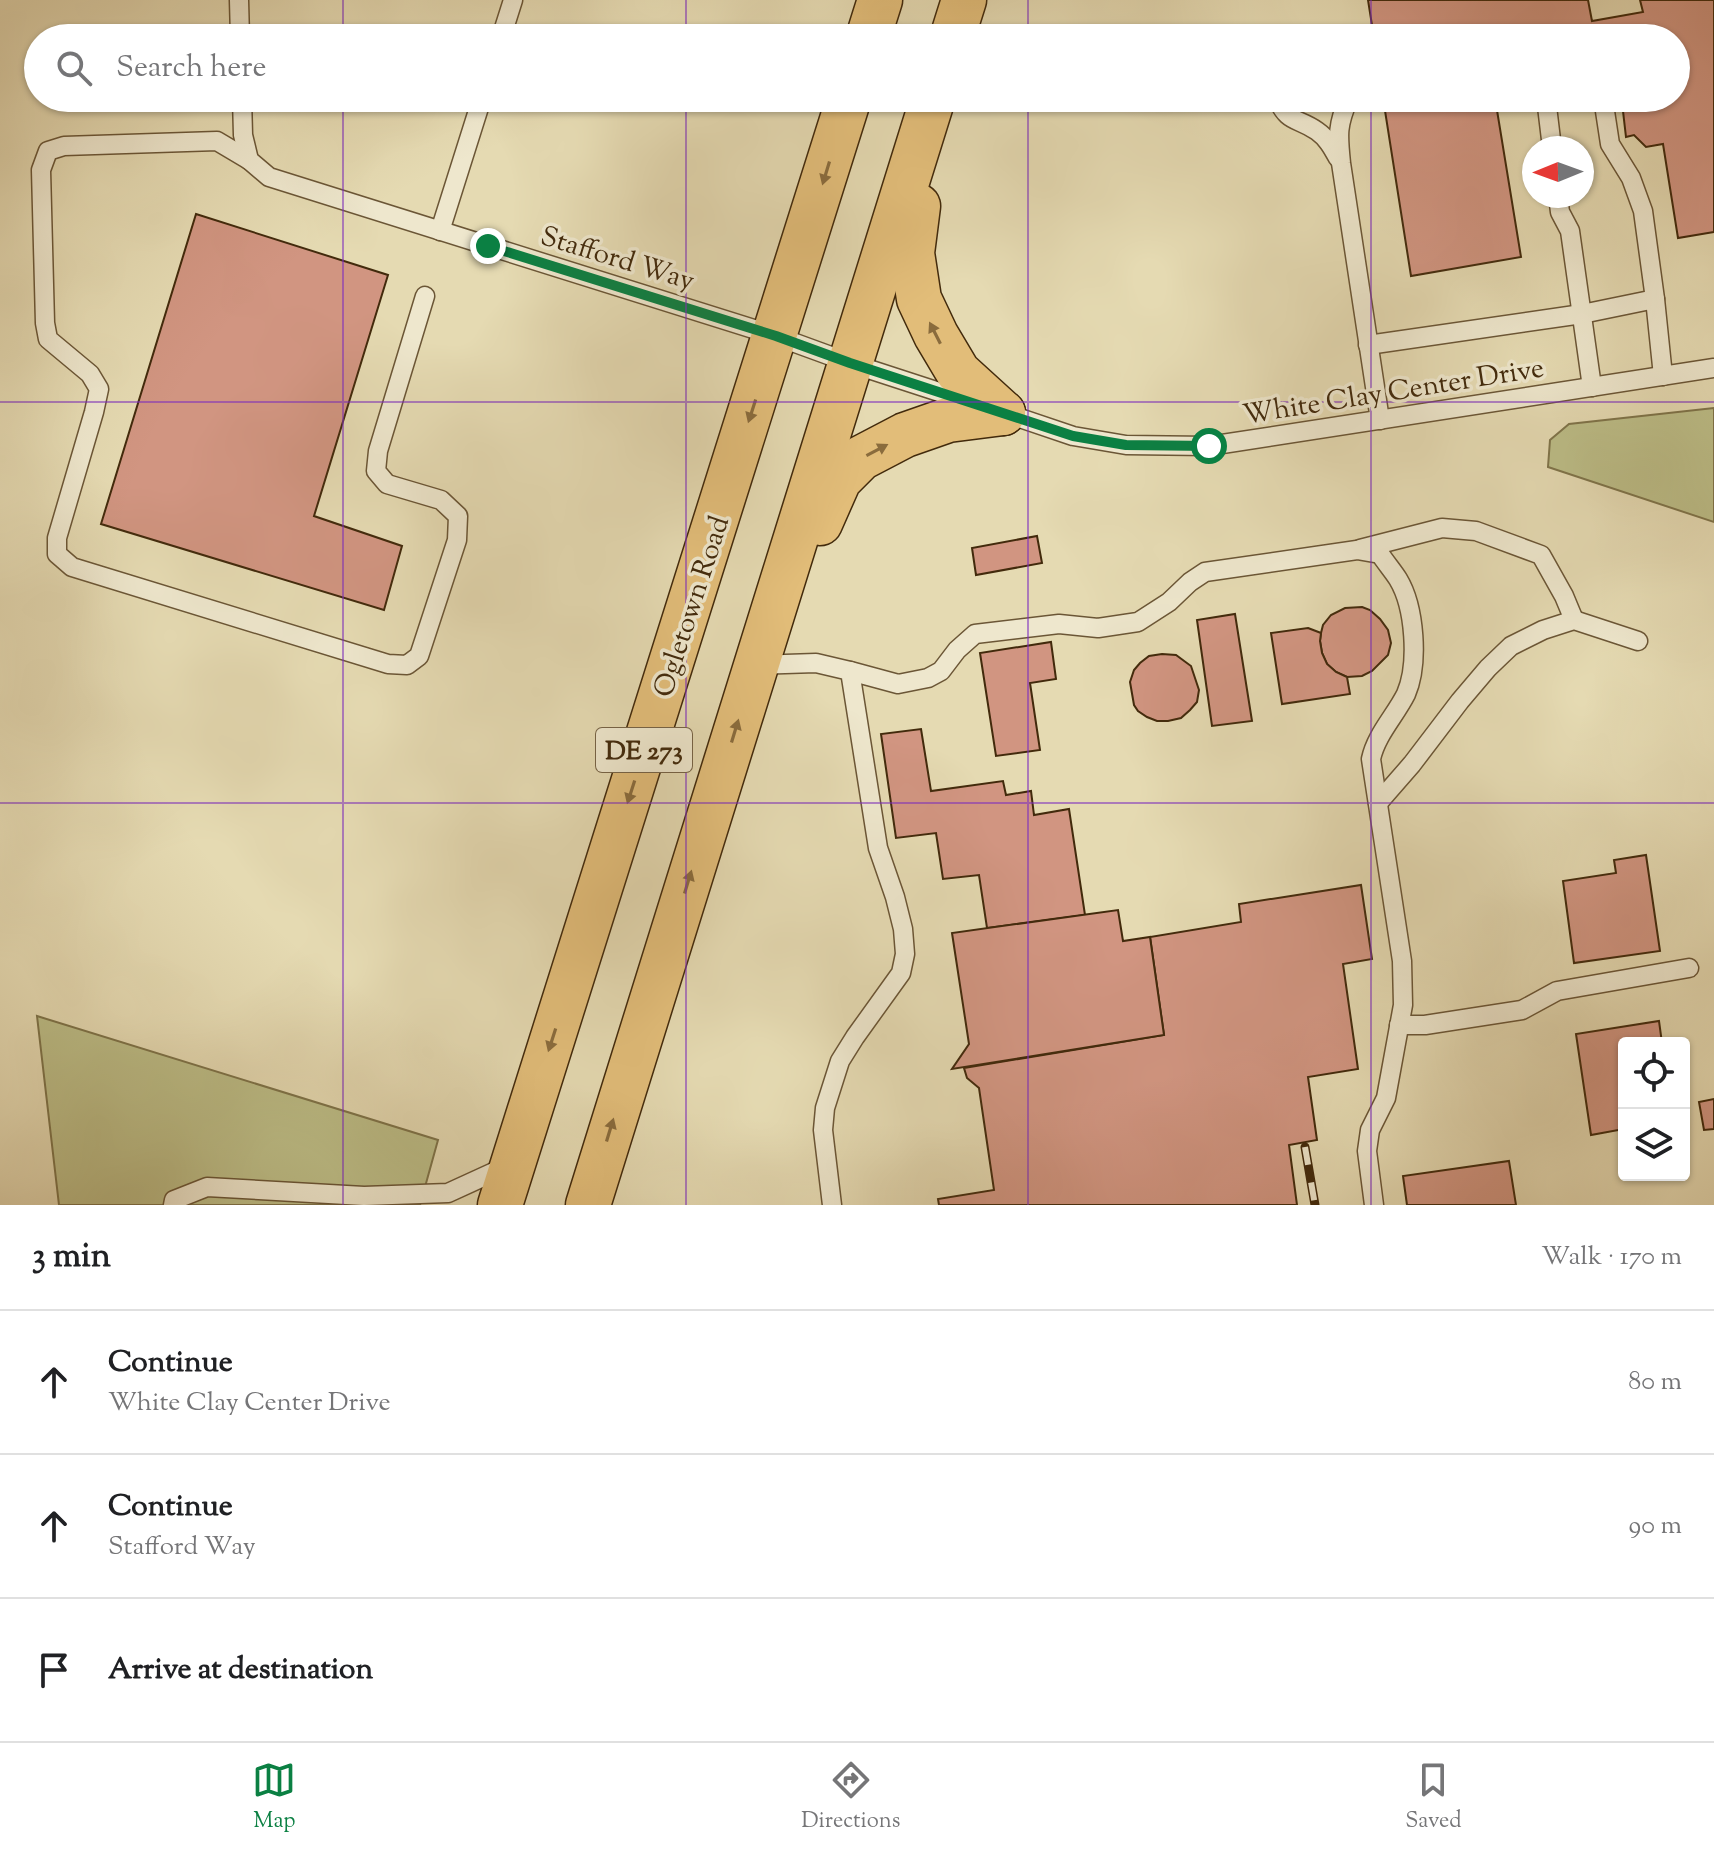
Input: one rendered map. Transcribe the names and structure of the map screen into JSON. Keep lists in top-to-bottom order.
{
  "streets": {
    "main road": ["Ogletown Road", "DE 273"],
    "lane": ["Stafford Way", "White Clay Center Drive"]
  },
  "crossings": [
    ["Stafford Way", "White Clay Center Drive"],
    ["Stafford Way", "Ogletown Road"],
    ["Stafford Way", "DE 273"],
    ["White Clay Center Drive", "DE 273"]
  ],
  "north": "left",
  "page": {
    "search": "Search here",
    "heading": ["3 min", "Walk · 170 m"],
    "list": [
      ["Continue", "White Clay Center Drive", "80 m"],
      ["Continue", "Stafford Way", "90 m"],
      "Arrive at destination"
    ],
    "nav": ["Map", "Directions", "Saved"]
  }
}
